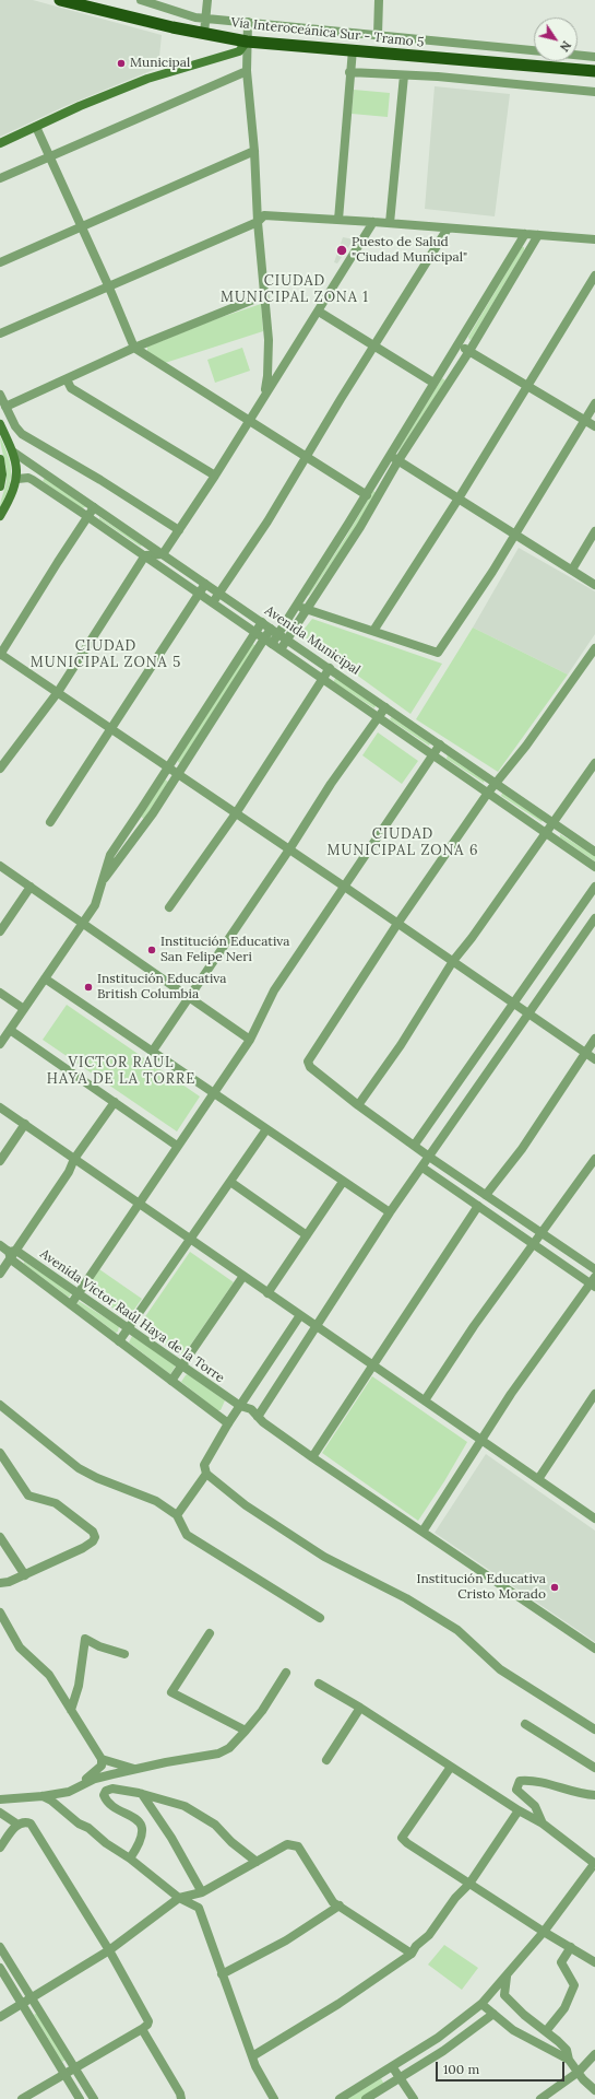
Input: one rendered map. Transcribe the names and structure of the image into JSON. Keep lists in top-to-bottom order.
{
  "streets": {
    "highway": ["Vía Interoceánica Sur - Tramo 5"],
    "street": ["Avenida Municipal", "Avenida Víctor Raúl Haya de la Torre"]
  },
  "districts": [
    "CIUDAD MUNICIPAL ZONA 1",
    "CIUDAD MUNICIPAL ZONA 5",
    "CIUDAD MUNICIPAL ZONA 6",
    "VICTOR RAUL HAYA DE LA TORRE"
  ],
  "places": [
    "Municipal",
    "Puesto de Salud \"Ciudad Municipal\"",
    "Institución Educativa San Felipe Neri",
    "Institución Educativa British Columbia",
    "Institución Educativa Cristo Morado"
  ],
  "scale_bar": "100 m",
  "north": "bottom right"
}
